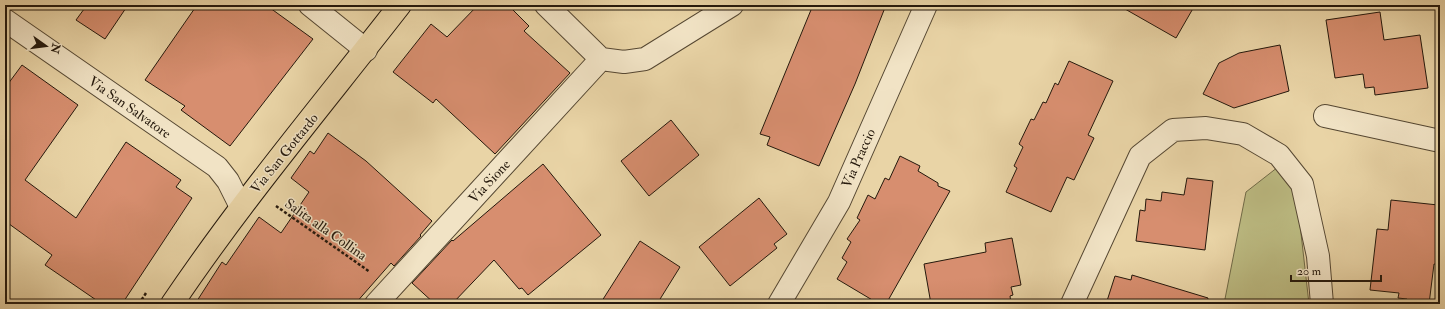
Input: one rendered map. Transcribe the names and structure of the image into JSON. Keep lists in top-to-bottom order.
{
  "streets": {
    "main road": ["Via San Gottardo"],
    "street": ["Via San Salvatore", "Via Praccio", "Via Sione"],
    "path": ["Salita alla Collina"]
  },
  "crossings": [
    ["Via San Salvatore", "Via San Gottardo"],
    ["Via San Gottardo", "Salita alla Collina"],
    ["Via Sione", "Salita alla Collina"]
  ],
  "scale_bar": "20 m",
  "north": "right"
}
